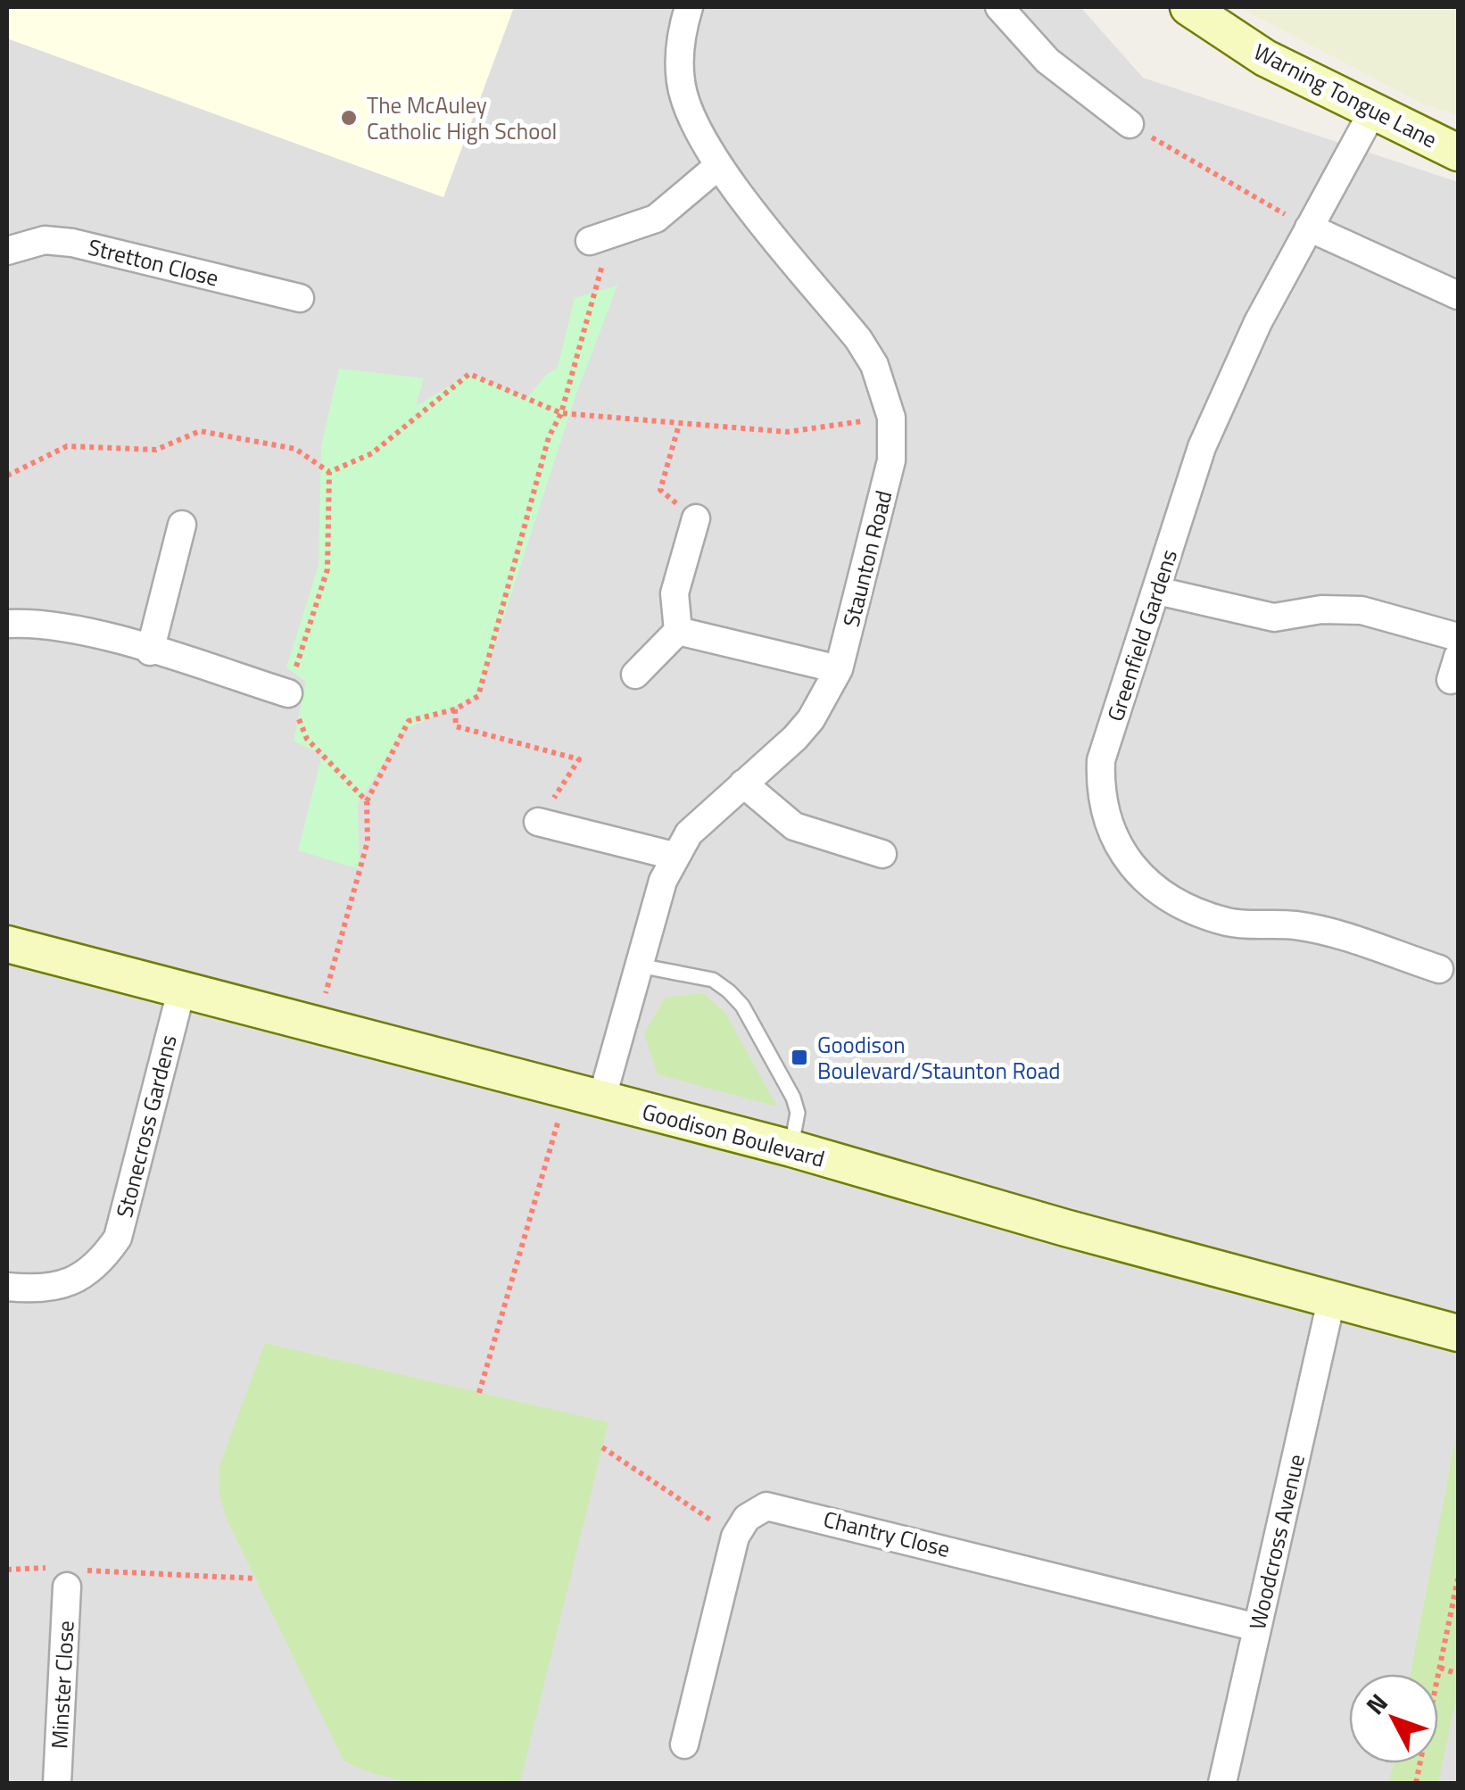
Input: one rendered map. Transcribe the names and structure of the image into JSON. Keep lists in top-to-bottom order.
{
  "streets": {
    "street": [
      "Warning Tongue Lane",
      "Stretton Close",
      "Staunton Road",
      "Greenfield Gardens",
      "Stonecross Gardens",
      "Goodison Boulevard",
      "Chantry Close",
      "Woodcross Avenue",
      "Minster Close"
    ]
  },
  "crossings": [
    ["Warning Tongue Lane", "Greenfield Gardens"],
    ["Staunton Road", "Goodison Boulevard"],
    ["Stonecross Gardens", "Goodison Boulevard"],
    ["Goodison Boulevard", "Woodcross Avenue"],
    ["Chantry Close", "Woodcross Avenue"]
  ],
  "places": {
    "other": ["The McAuley Catholic High School"],
    "transit": ["Goodison Boulevard/Staunton Road"]
  },
  "north": "top left"
}
